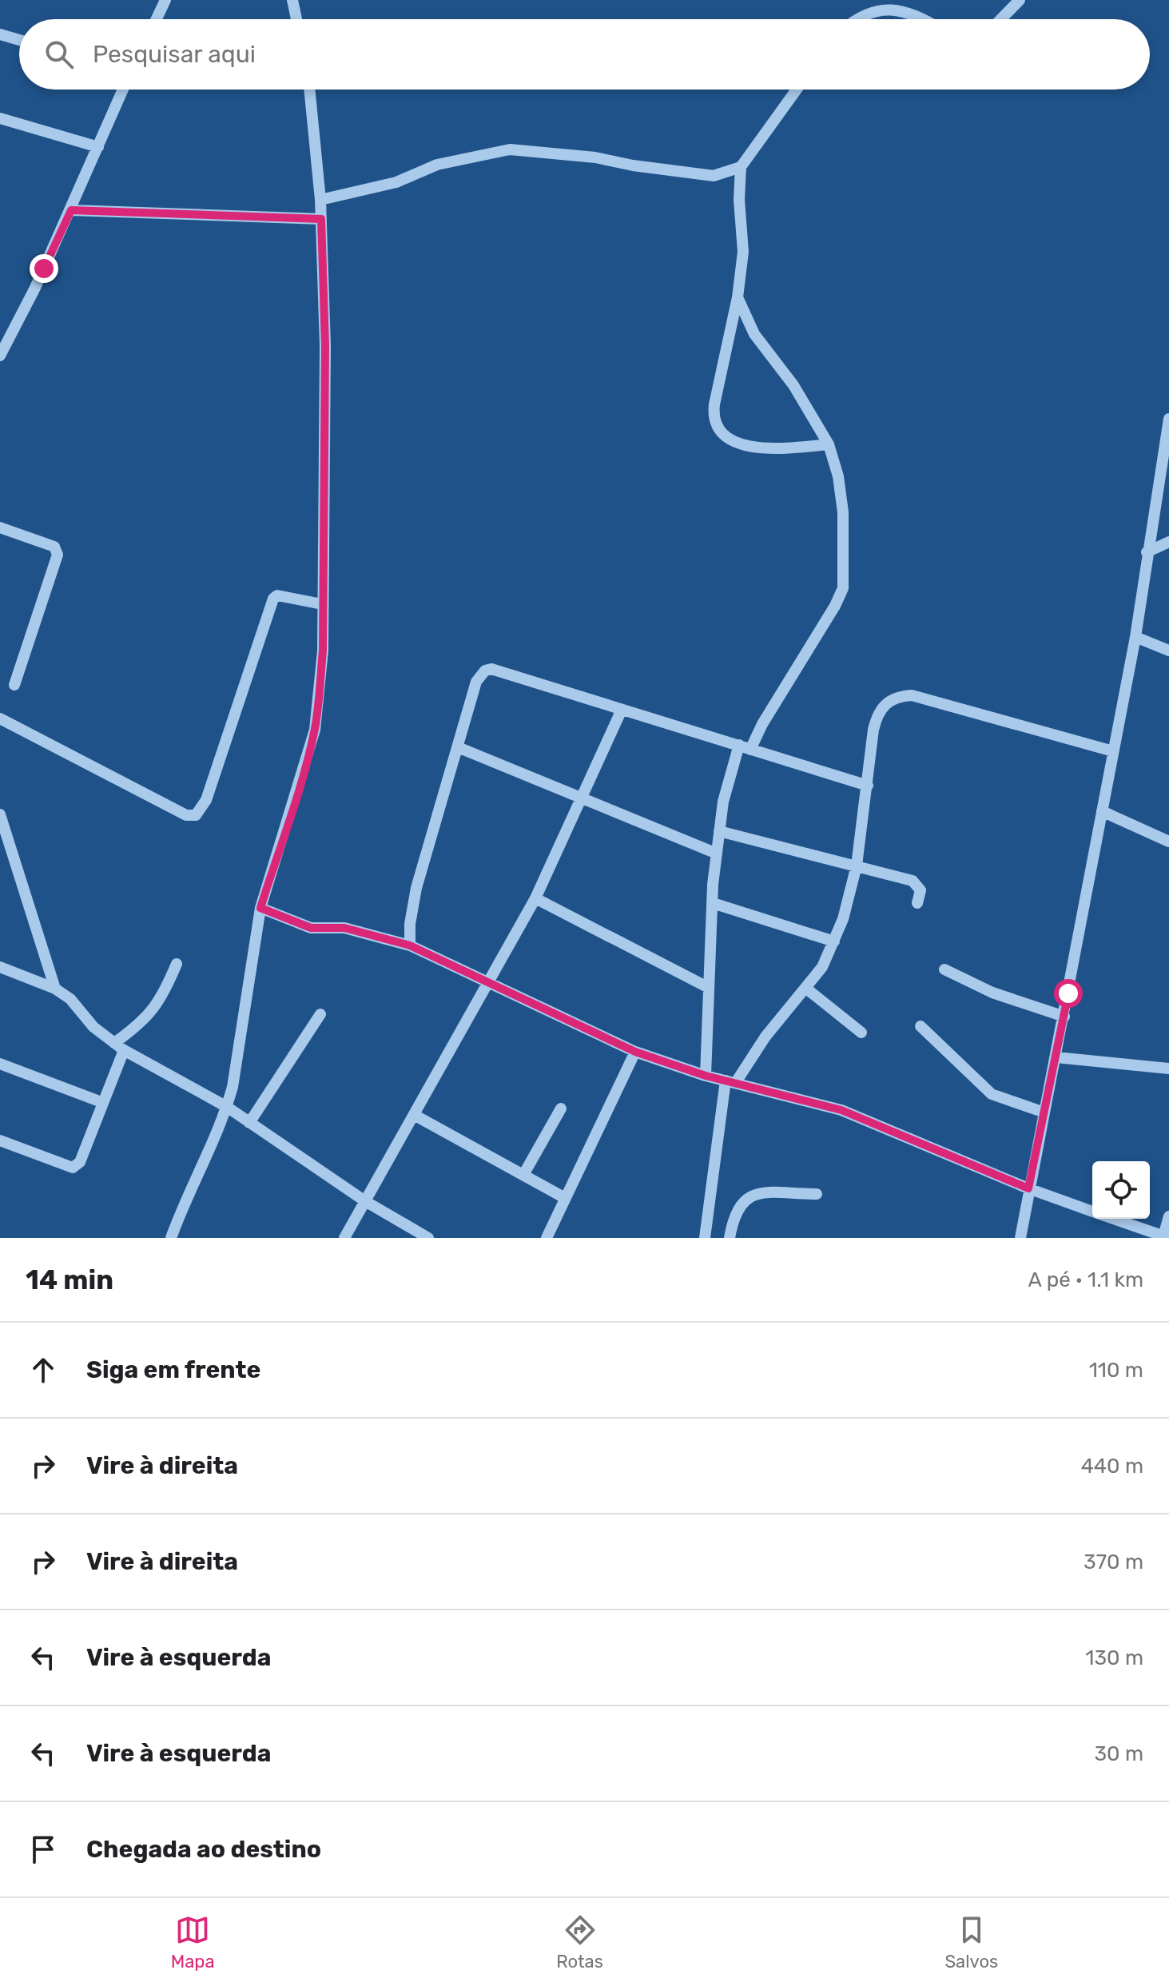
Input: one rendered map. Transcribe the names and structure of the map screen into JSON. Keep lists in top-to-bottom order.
{
  "page": {
    "search": "Pesquisar aqui",
    "heading": ["14 min", "A pé · 1.1 km"],
    "list": [
      ["Siga em frente", "110 m"],
      ["Vire à direita", "440 m"],
      ["Vire à direita", "370 m"],
      ["Vire à esquerda", "130 m"],
      ["Vire à esquerda", "30 m"],
      "Chegada ao destino"
    ],
    "nav": ["Mapa", "Rotas", "Salvos"]
  }
}
